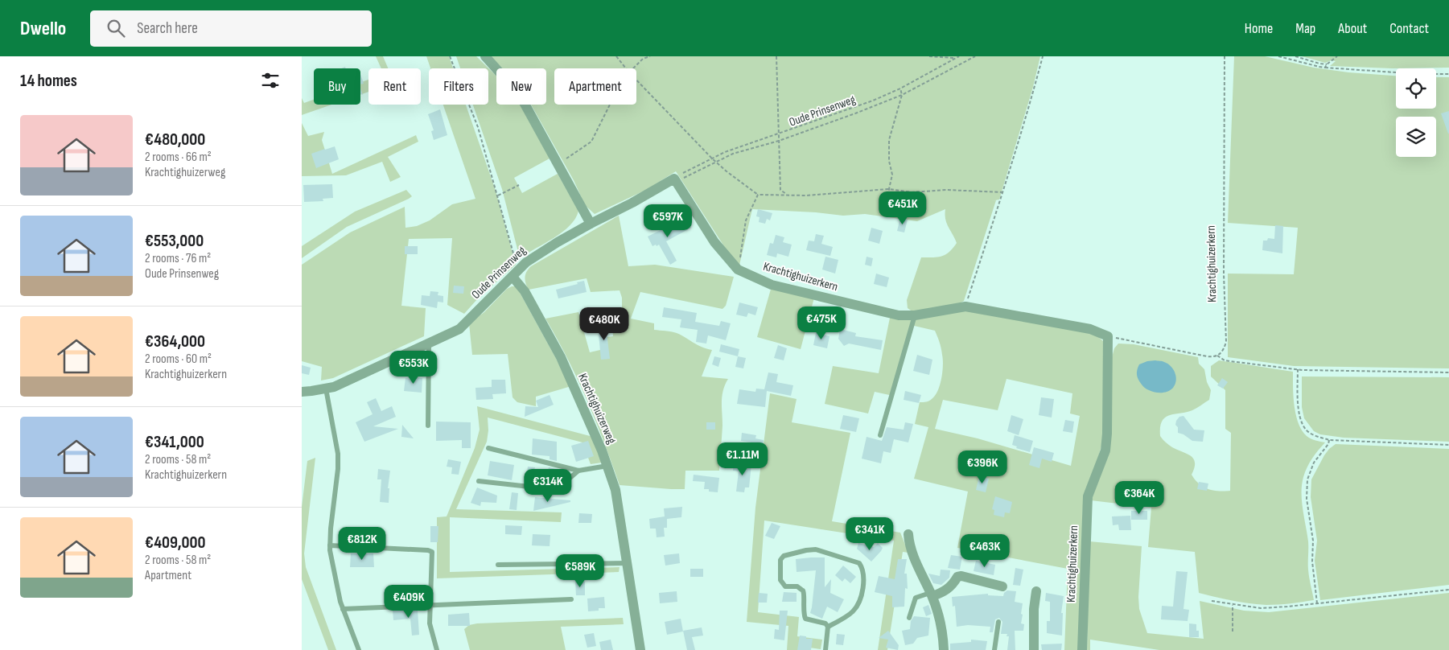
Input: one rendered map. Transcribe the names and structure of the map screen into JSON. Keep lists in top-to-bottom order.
{
  "streets": {
    "street": ["Oude Prinsenweg", "Krachtighuizerkern", "Krachtighuizerweg"]
  },
  "crossings": [
    ["Oude Prinsenweg", "Krachtighuizerkern"],
    ["Oude Prinsenweg", "Krachtighuizerweg"]
  ],
  "page": {
    "header": "Dwello",
    "search": "Search here",
    "nav": [
      "Home",
      "Map",
      "About",
      "Contact"
    ],
    "heading": "14 homes",
    "chip": [
      "Buy",
      "Rent",
      "Filters",
      "New",
      "Apartment"
    ],
    "list": [
      {
        "name": "€480,000",
        "note": "2 rooms · 66 m² · Krachtighuizerweg"
      },
      {
        "name": "€553,000",
        "note": "2 rooms · 76 m² · Oude Prinsenweg"
      },
      {
        "name": "€364,000",
        "note": "2 rooms · 60 m² · Krachtighuizerkern"
      },
      {
        "name": "€341,000",
        "note": "2 rooms · 58 m² · Krachtighuizerkern"
      },
      {
        "name": "€409,000",
        "note": "2 rooms · 58 m² · Apartment"
      }
    ],
    "price": [
      "€451K",
      "€597K",
      "€475K",
      "€480K",
      "€553K",
      "€1.11M",
      "€396K",
      "€314K",
      "€364K",
      "€341K",
      "€812K",
      "€463K",
      "€589K",
      "€409K"
    ]
  }
}
